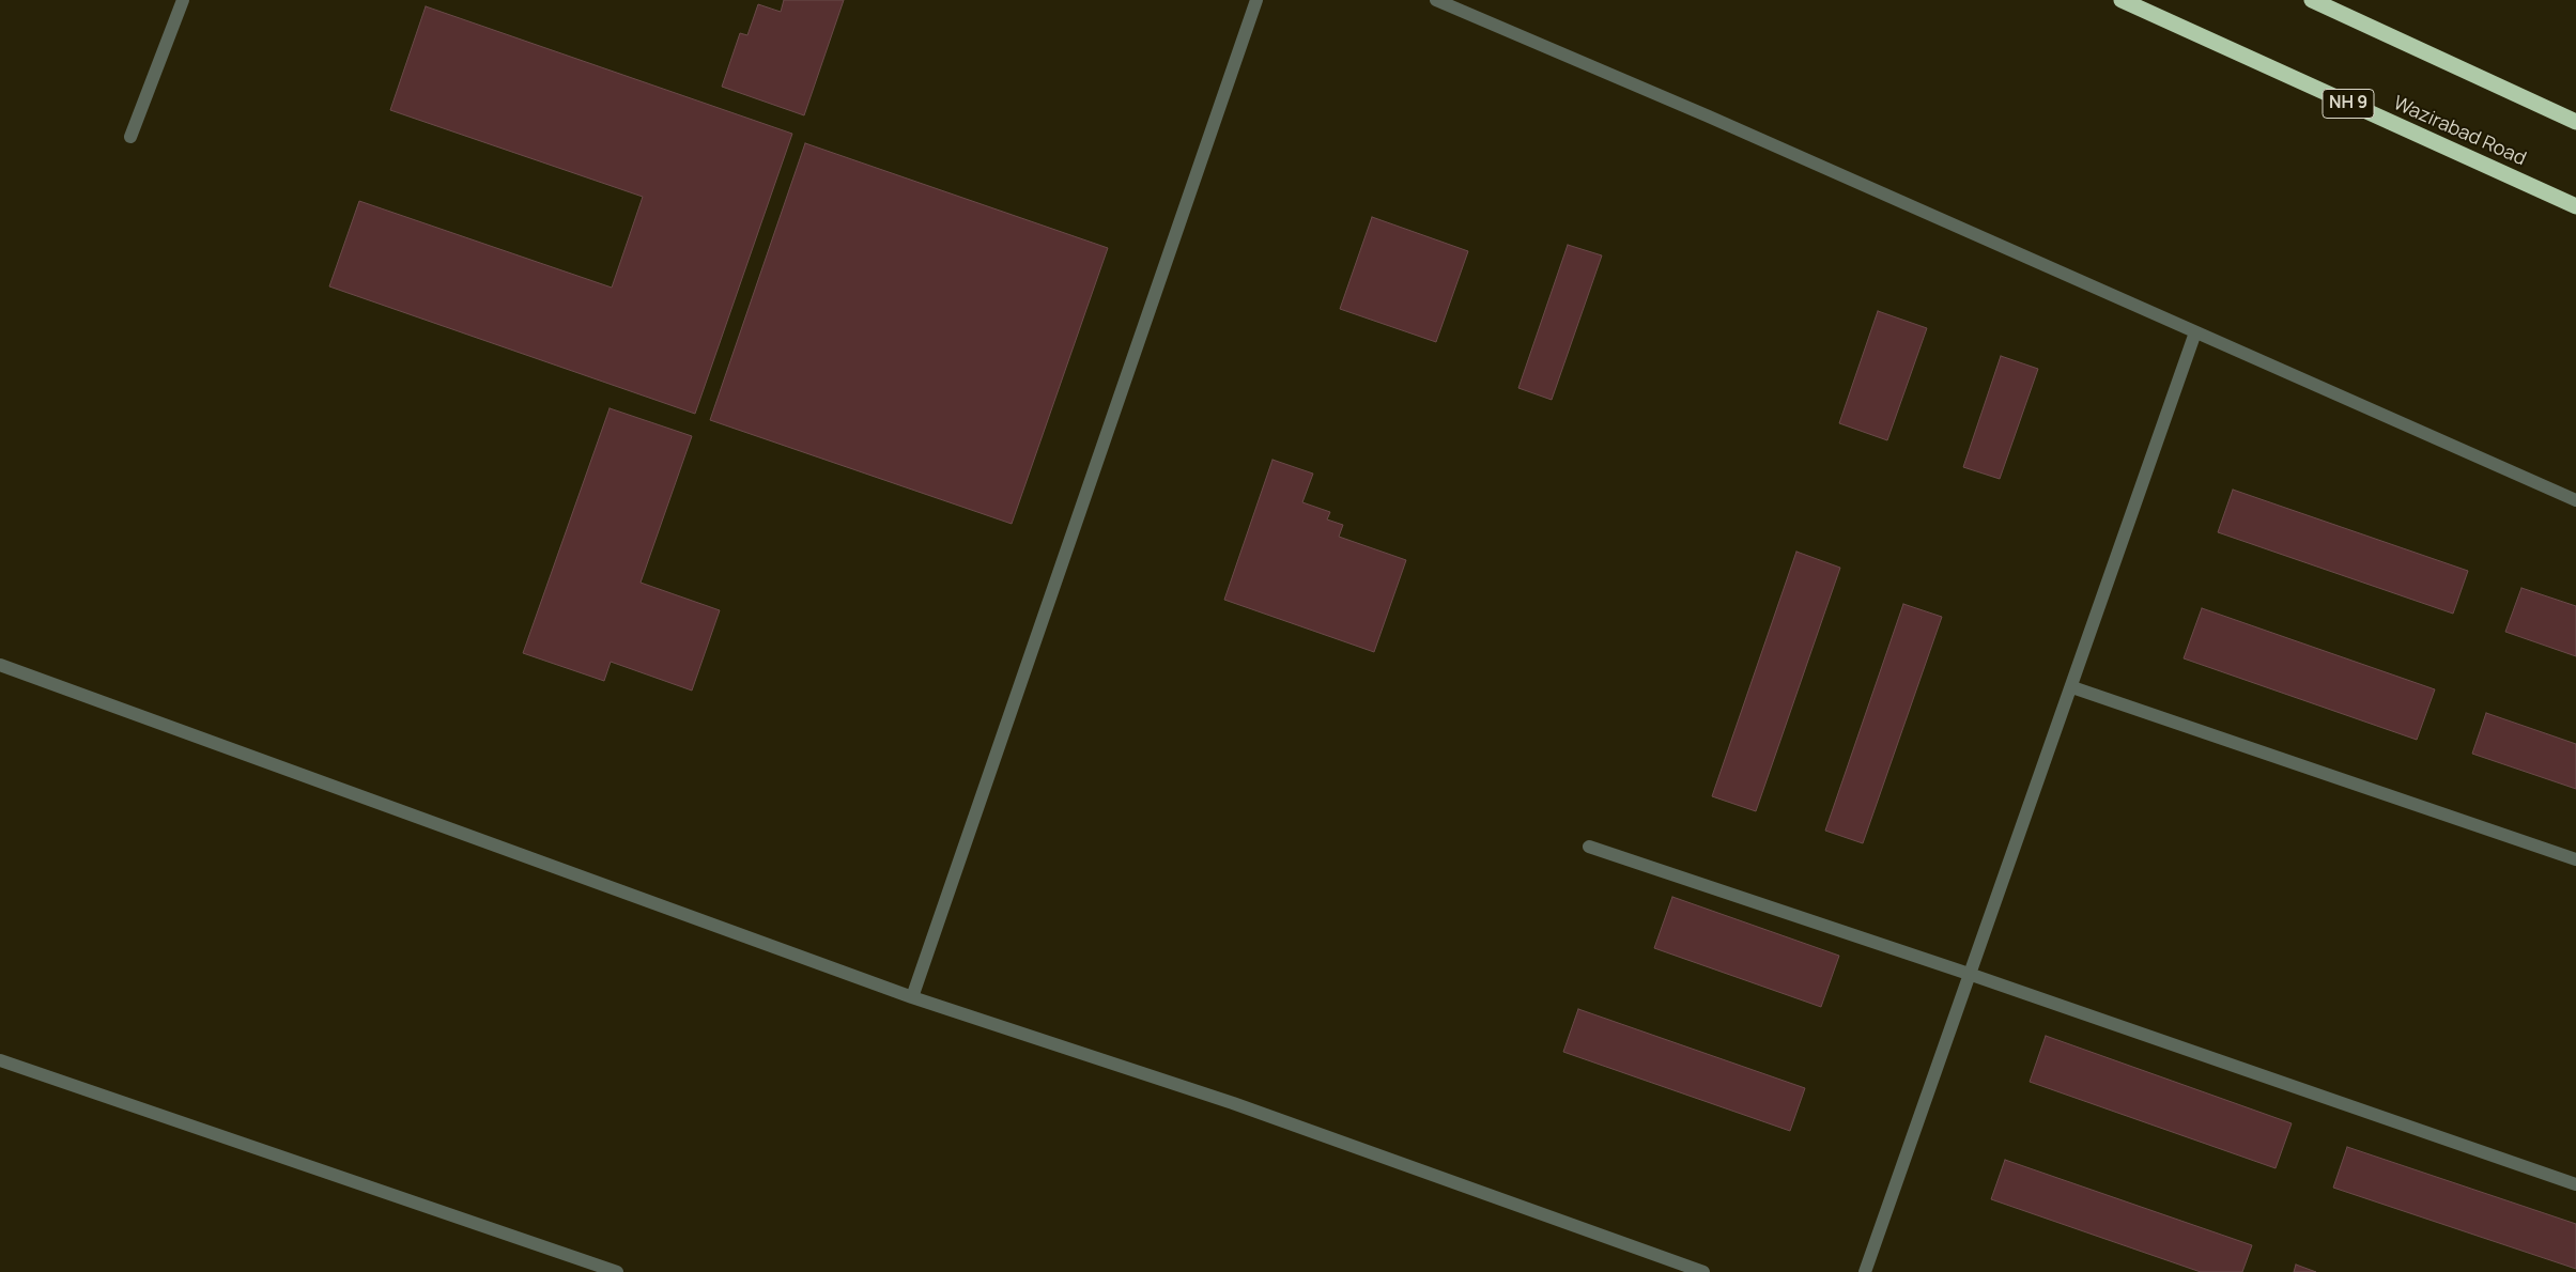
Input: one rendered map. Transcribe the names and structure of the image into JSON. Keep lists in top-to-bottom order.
{
  "streets": {
    "highway": ["NH 9", "Wazirabad Road"]
  }
}
